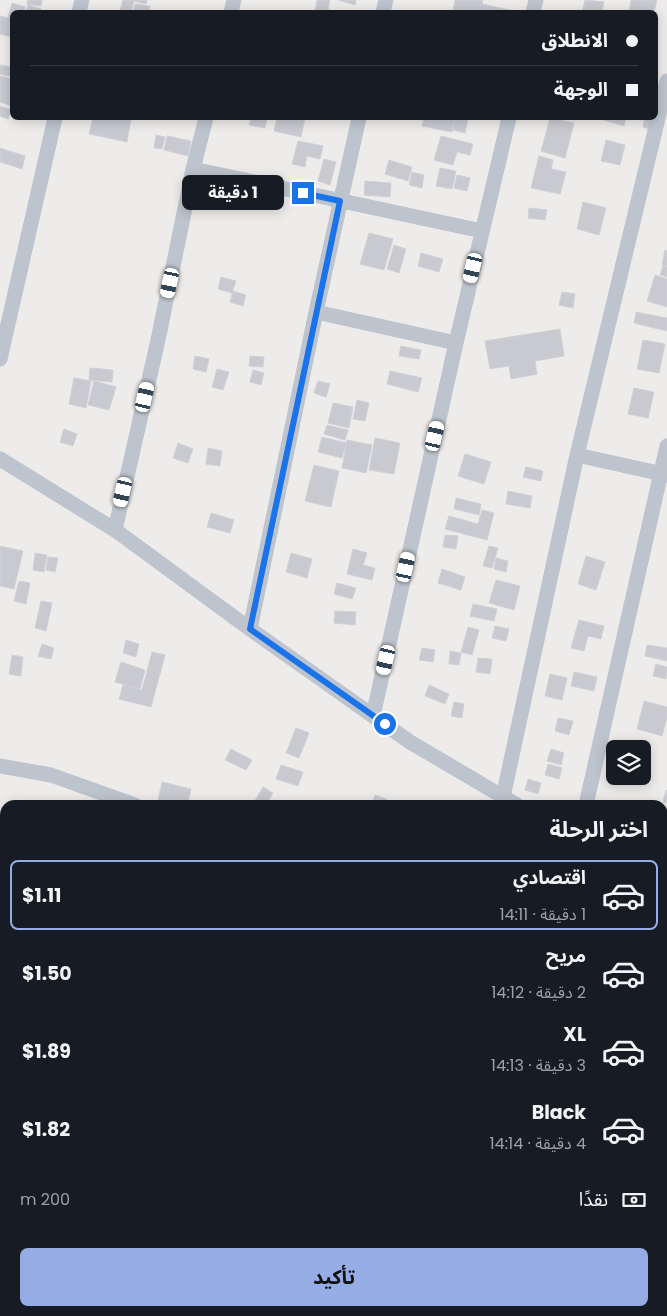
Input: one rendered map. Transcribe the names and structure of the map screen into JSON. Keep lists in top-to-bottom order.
{
  "page": {
    "banner": ["الانطلاق", "الوجهة"],
    "bubble": "1 دقيقة",
    "heading": "اختر الرحلة",
    "list": [
      {
        "name": "اقتصادي",
        "note": "1 دقيقة · 14:11",
        "value": "$1.11"
      },
      {
        "name": "مريح",
        "note": "2 دقيقة · 14:12",
        "value": "$1.50"
      },
      {
        "name": "XL",
        "note": "3 دقيقة · 14:13",
        "value": "$1.89"
      },
      {
        "name": "Black",
        "note": "4 دقيقة · 14:14",
        "value": "$1.82"
      }
    ],
    "pay": ["نقدًا", "200 m"],
    "buttons": "تأكيد"
  }
}
